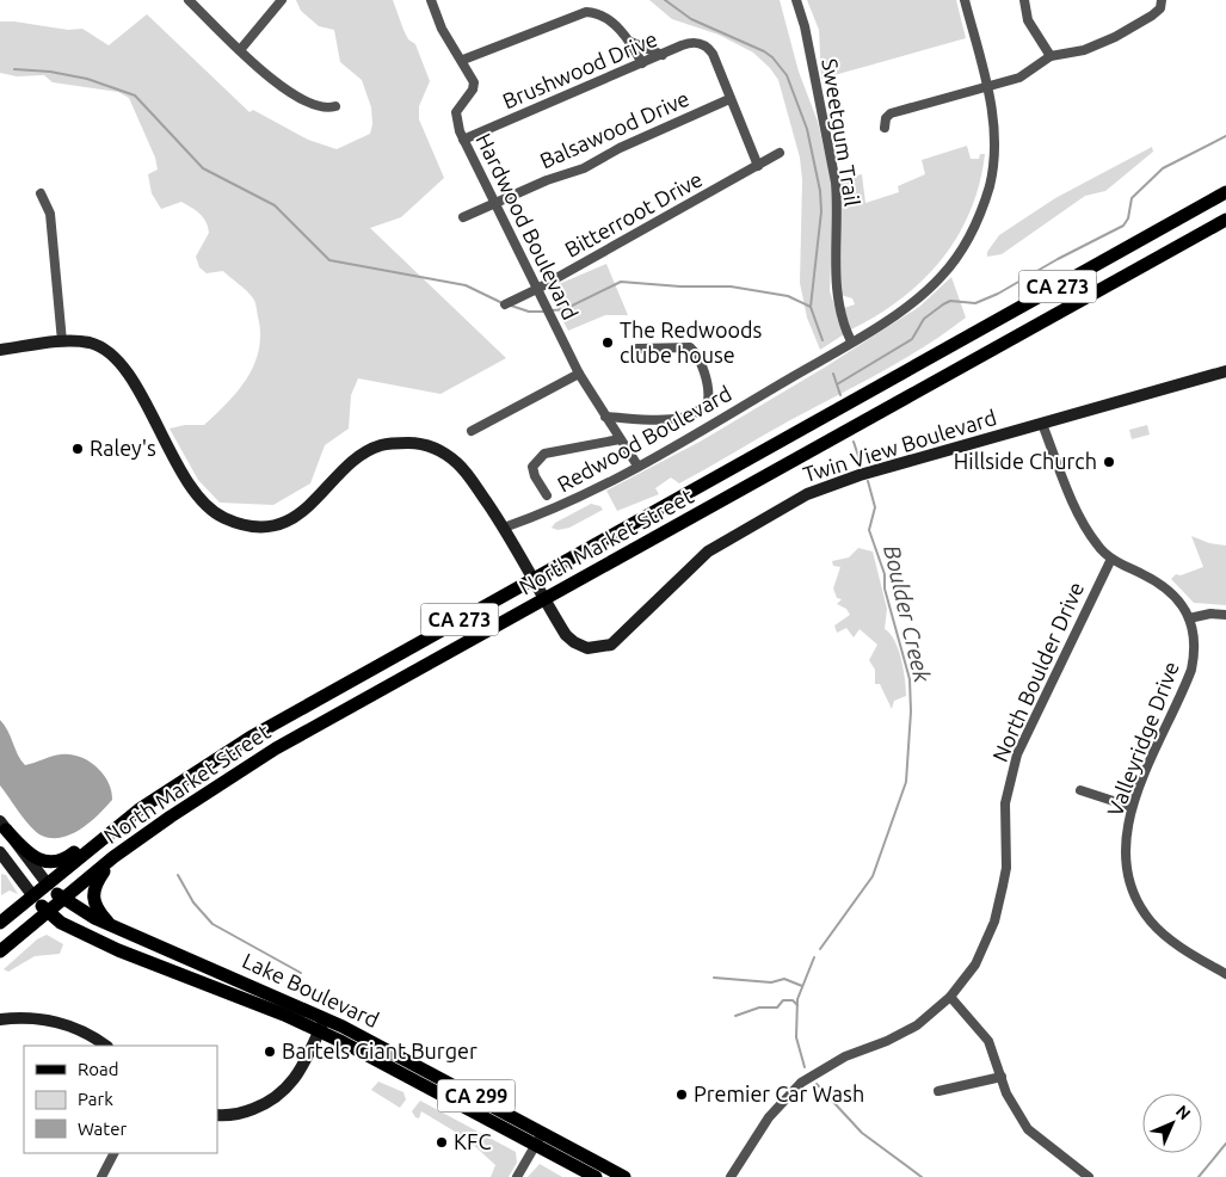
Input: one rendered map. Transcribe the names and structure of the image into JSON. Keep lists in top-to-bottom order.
{
  "streets": {
    "main road": [
      "CA 273",
      "North Market Street",
      "Lake Boulevard",
      "CA 299"
    ],
    "street": [
      "Brushwood Drive",
      "Balsawood Drive",
      "Sweetgum Trail",
      "Bitterroot Drive",
      "Hardwood Boulevard",
      "Redwood Boulevard",
      "Twin View Boulevard",
      "North Boulder Drive",
      "Valleyridge Drive"
    ]
  },
  "crossings": [
    ["Brushwood Drive", "Balsawood Drive"],
    ["Brushwood Drive", "Hardwood Boulevard"],
    ["Balsawood Drive", "Hardwood Boulevard"],
    ["Sweetgum Trail", "Redwood Boulevard"],
    ["Bitterroot Drive", "Hardwood Boulevard"],
    ["Hardwood Boulevard", "Redwood Boulevard"],
    ["Redwood Boulevard", "Twin View Boulevard"],
    ["Twin View Boulevard", "North Market Street"],
    ["Twin View Boulevard", "Valleyridge Drive"],
    ["North Market Street", "Lake Boulevard"],
    ["North Boulder Drive", "Valleyridge Drive"]
  ],
  "water": ["Boulder Creek"],
  "places": [
    "The Redwoods clube house",
    "Raley's",
    "Hillside Church",
    "Bartels Giant Burger",
    "Premier Car Wash",
    "KFC"
  ],
  "legend": ["Road", "Park", "Water"],
  "north": "top right"
}
